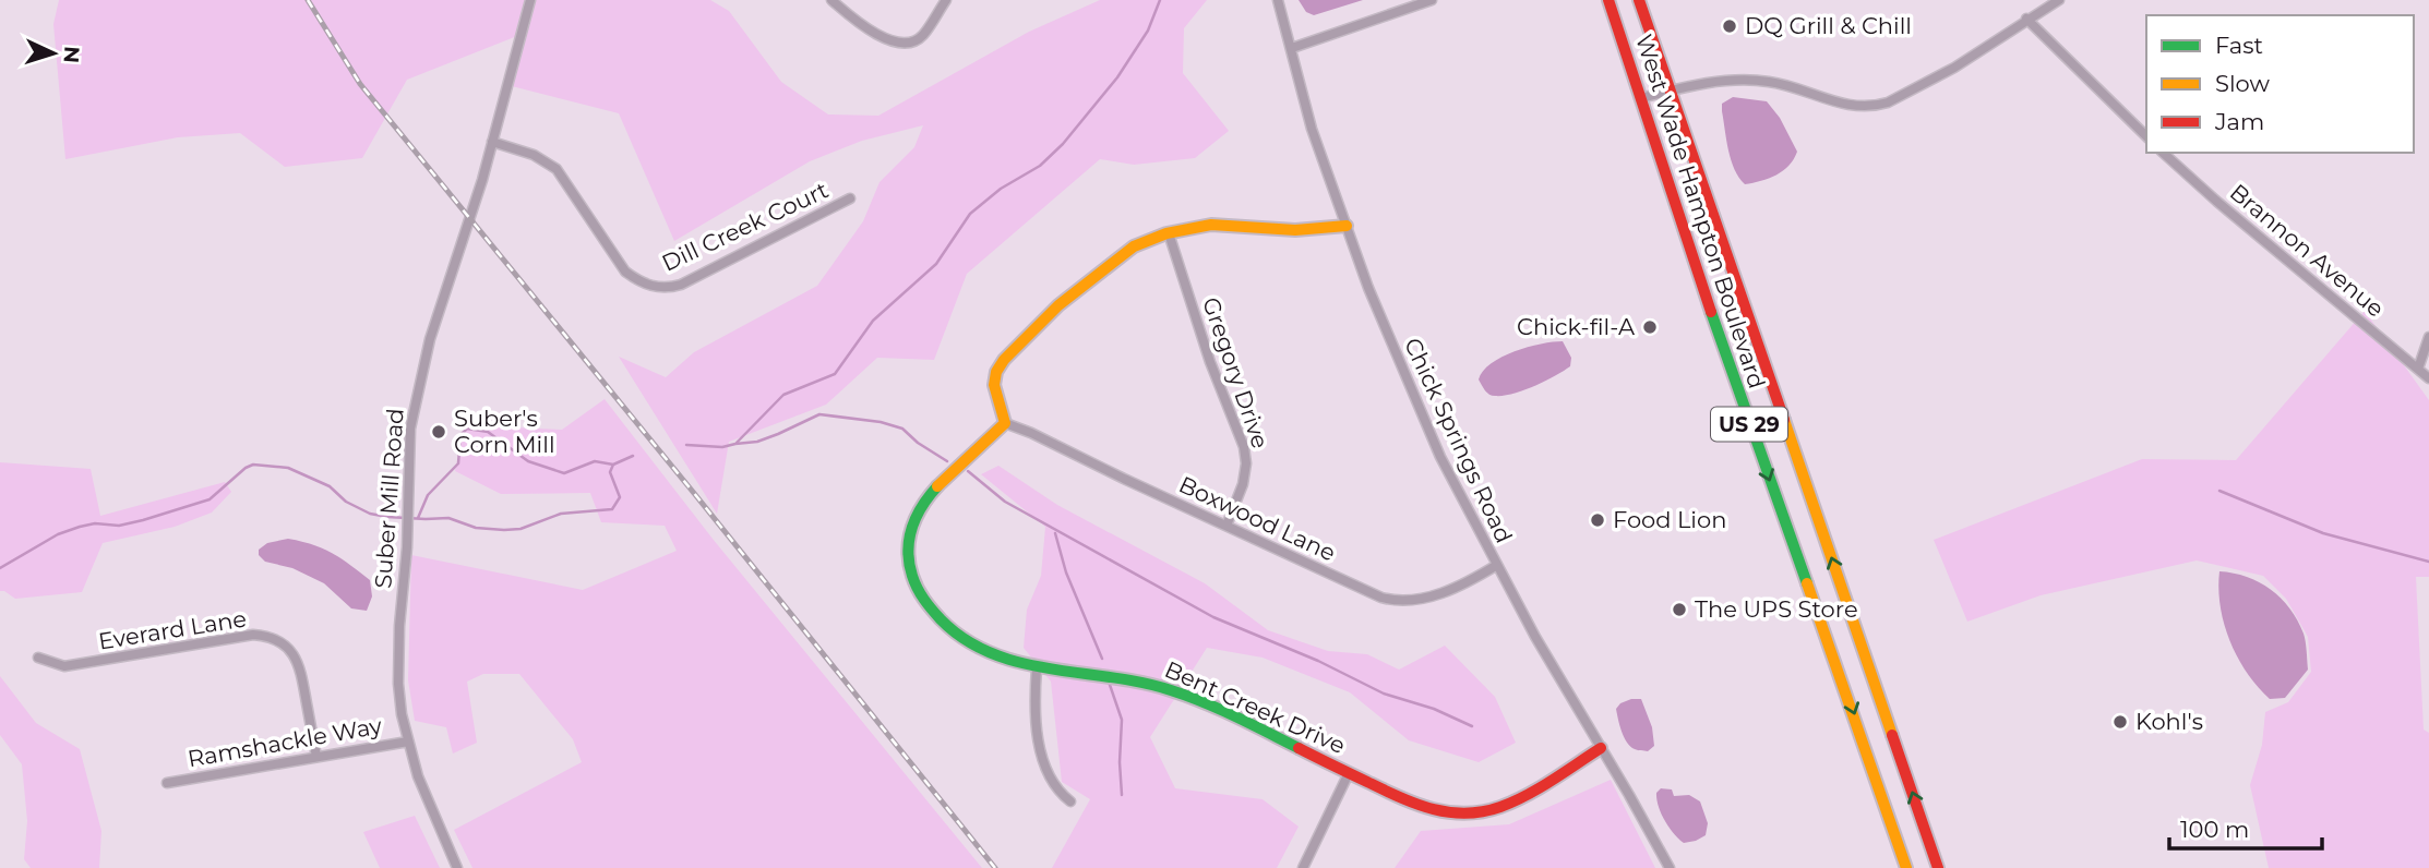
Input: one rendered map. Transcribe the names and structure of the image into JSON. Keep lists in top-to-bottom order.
{
  "streets": {
    "main road": ["West Wade Hampton Boulevard", "US 29", "Bent Creek Drive"],
    "street": [
      "Dill Creek Court",
      "Brannon Avenue",
      "Gregory Drive",
      "Chick Springs Road",
      "Suber Mill Road",
      "Boxwood Lane",
      "Everard Lane",
      "Ramshackle Way"
    ]
  },
  "crossings": [
    ["Dill Creek Court", "Suber Mill Road"],
    ["Gregory Drive", "Boxwood Lane"],
    ["Chick Springs Road", "Boxwood Lane"],
    ["Chick Springs Road", "Bent Creek Drive"],
    ["Suber Mill Road", "Ramshackle Way"],
    ["Boxwood Lane", "Bent Creek Drive"],
    ["Everard Lane", "Ramshackle Way"]
  ],
  "places": [
    "DQ Grill & Chill",
    "Chick-fil-A",
    "Suber's Corn Mill",
    "Food Lion",
    "The UPS Store",
    "Kohl's"
  ],
  "legend": ["Fast", "Slow", "Jam"],
  "scale_bar": "100 m",
  "north": "right"
}
